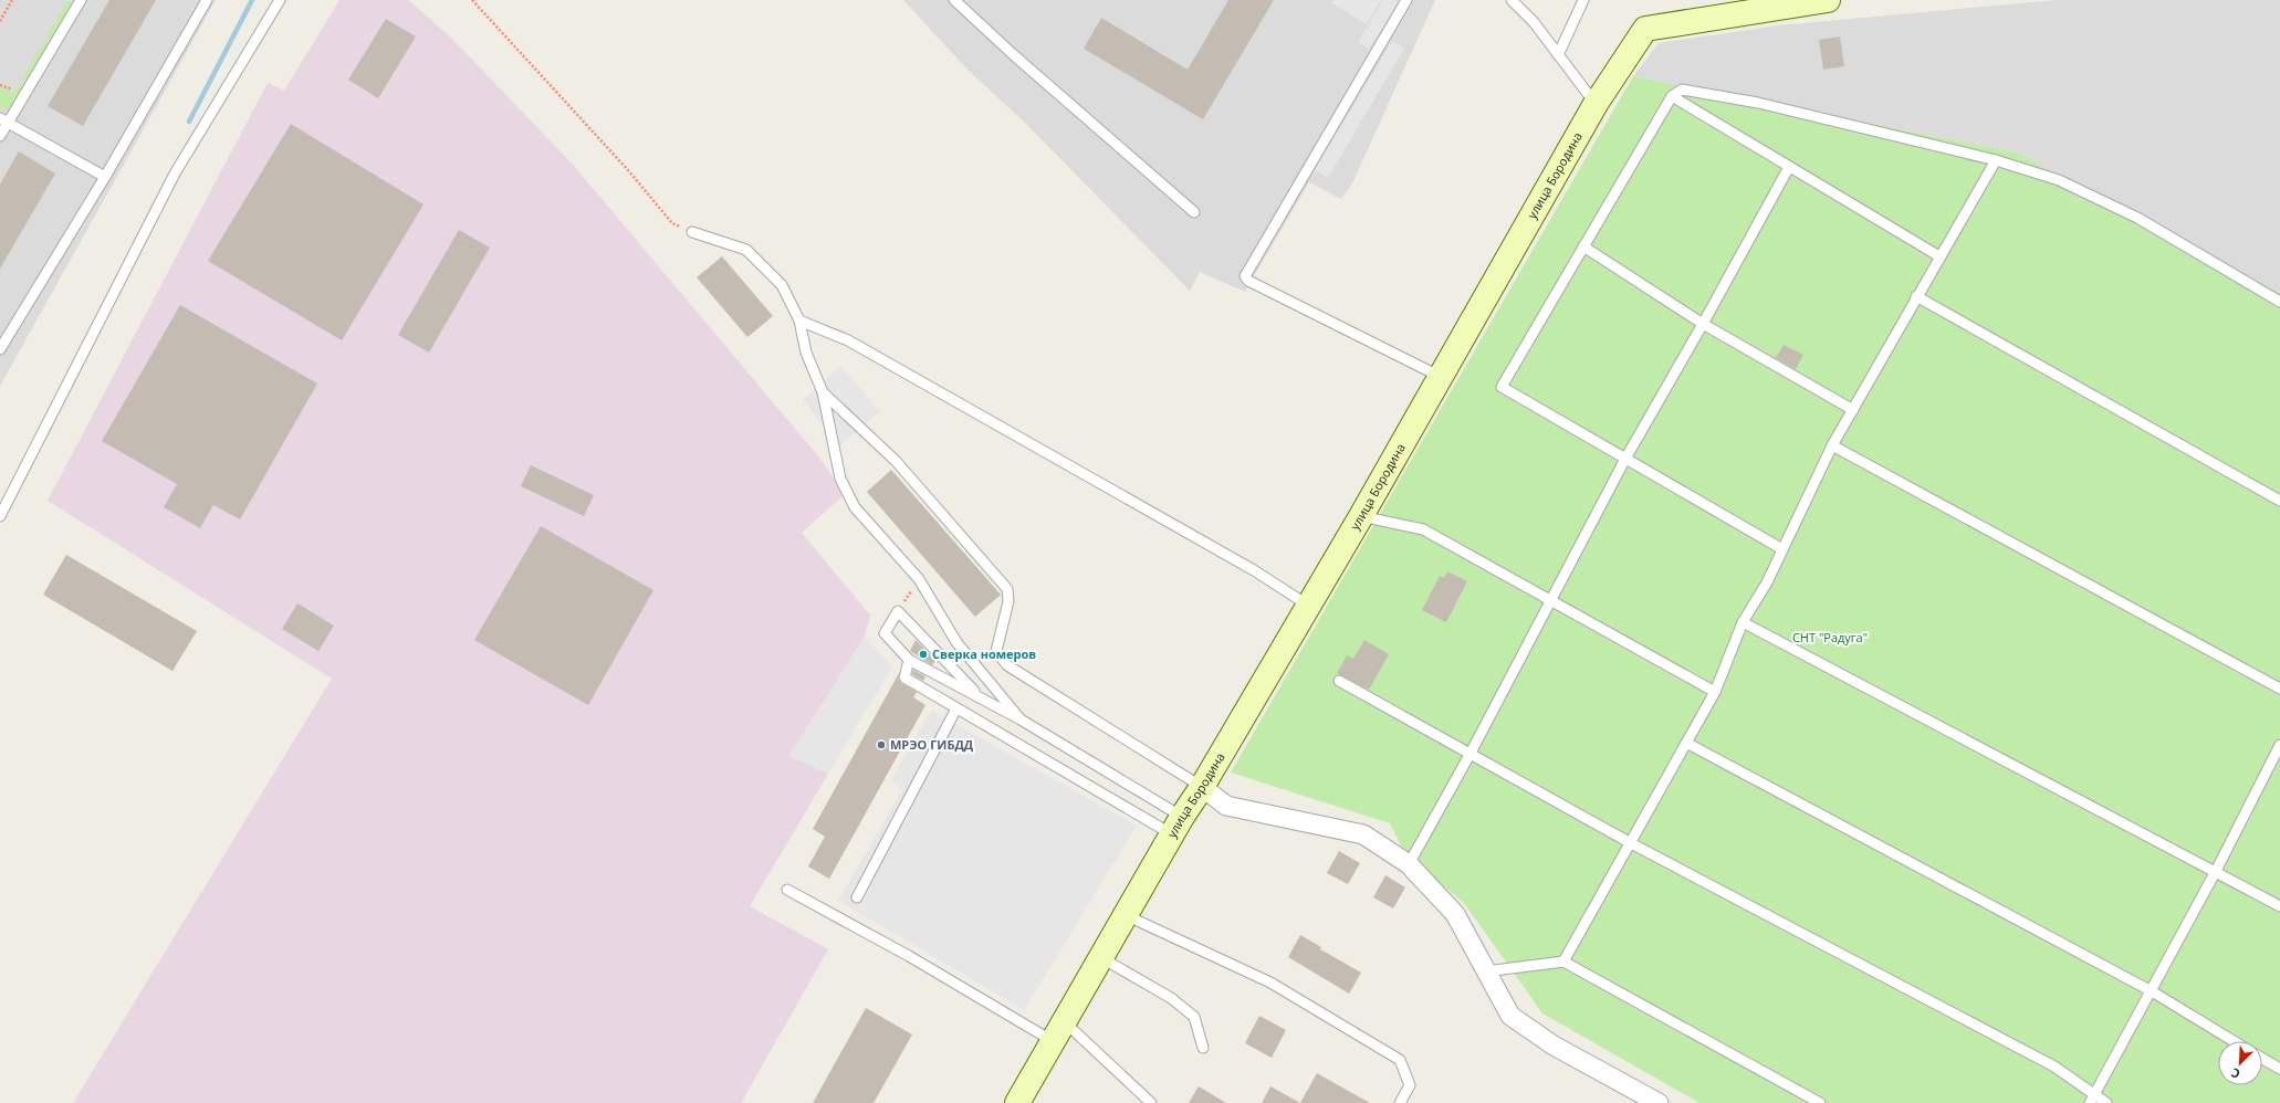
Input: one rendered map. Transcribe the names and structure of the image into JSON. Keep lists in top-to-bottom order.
{
  "streets": {
    "main road": ["улица Бородина"]
  },
  "parks": ["СНТ \"Радуга\""],
  "places": ["Сверка номеров", "МРЭО ГИБДД"],
  "north": "bottom left"
}
